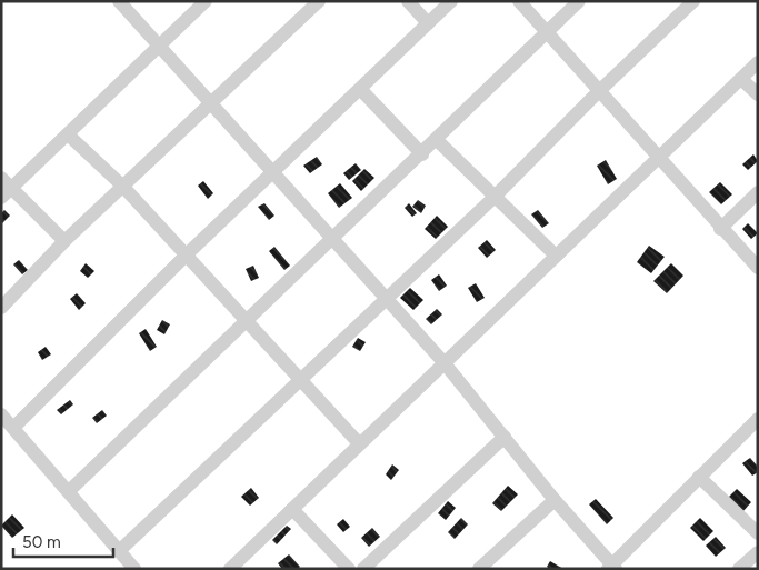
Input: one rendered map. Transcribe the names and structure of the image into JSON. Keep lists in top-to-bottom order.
{
  "scale_bar": "50 m"
}
